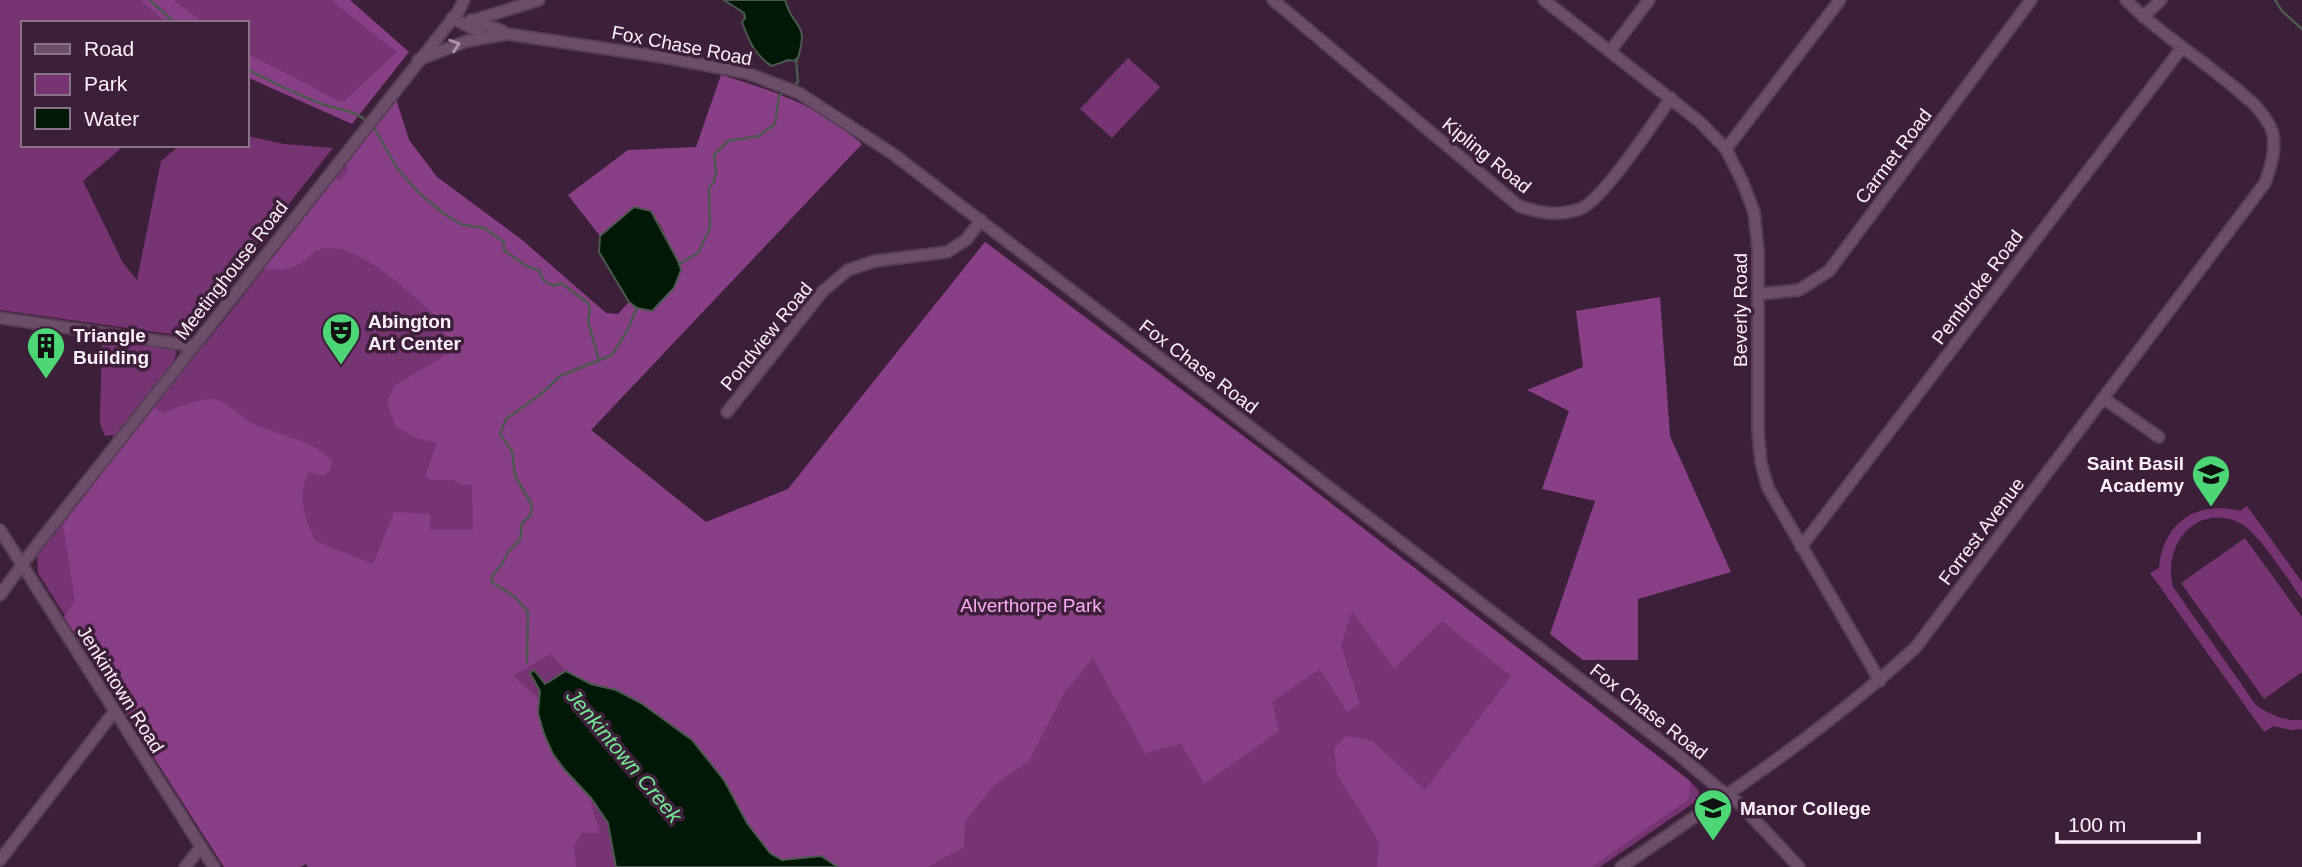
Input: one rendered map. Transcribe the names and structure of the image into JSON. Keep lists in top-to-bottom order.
{
  "streets": {
    "street": [
      "Fox Chase Road",
      "Kipling Road",
      "Carmet Road",
      "Meetinghouse Road",
      "Pembroke Road",
      "Beverly Road",
      "Pondview Road",
      "Forrest Avenue",
      "Jenkintown Road"
    ]
  },
  "crossings": [
    ["Fox Chase Road", "Meetinghouse Road"],
    ["Fox Chase Road", "Pondview Road"],
    ["Fox Chase Road", "Forrest Avenue"],
    ["Kipling Road", "Beverly Road"],
    ["Carmet Road", "Beverly Road"],
    ["Meetinghouse Road", "Jenkintown Road"],
    ["Pembroke Road", "Beverly Road"],
    ["Pembroke Road", "Forrest Avenue"],
    ["Beverly Road", "Forrest Avenue"]
  ],
  "water": ["Jenkintown Creek"],
  "parks": ["Alverthorpe Park"],
  "places": {
    "theatre": ["Abington Art Center"],
    "building": ["Triangle Building"],
    "school or university": ["Saint Basil Academy", "Manor College"]
  },
  "legend": ["Road", "Park", "Water"],
  "scale_bar": "100 m"
}
